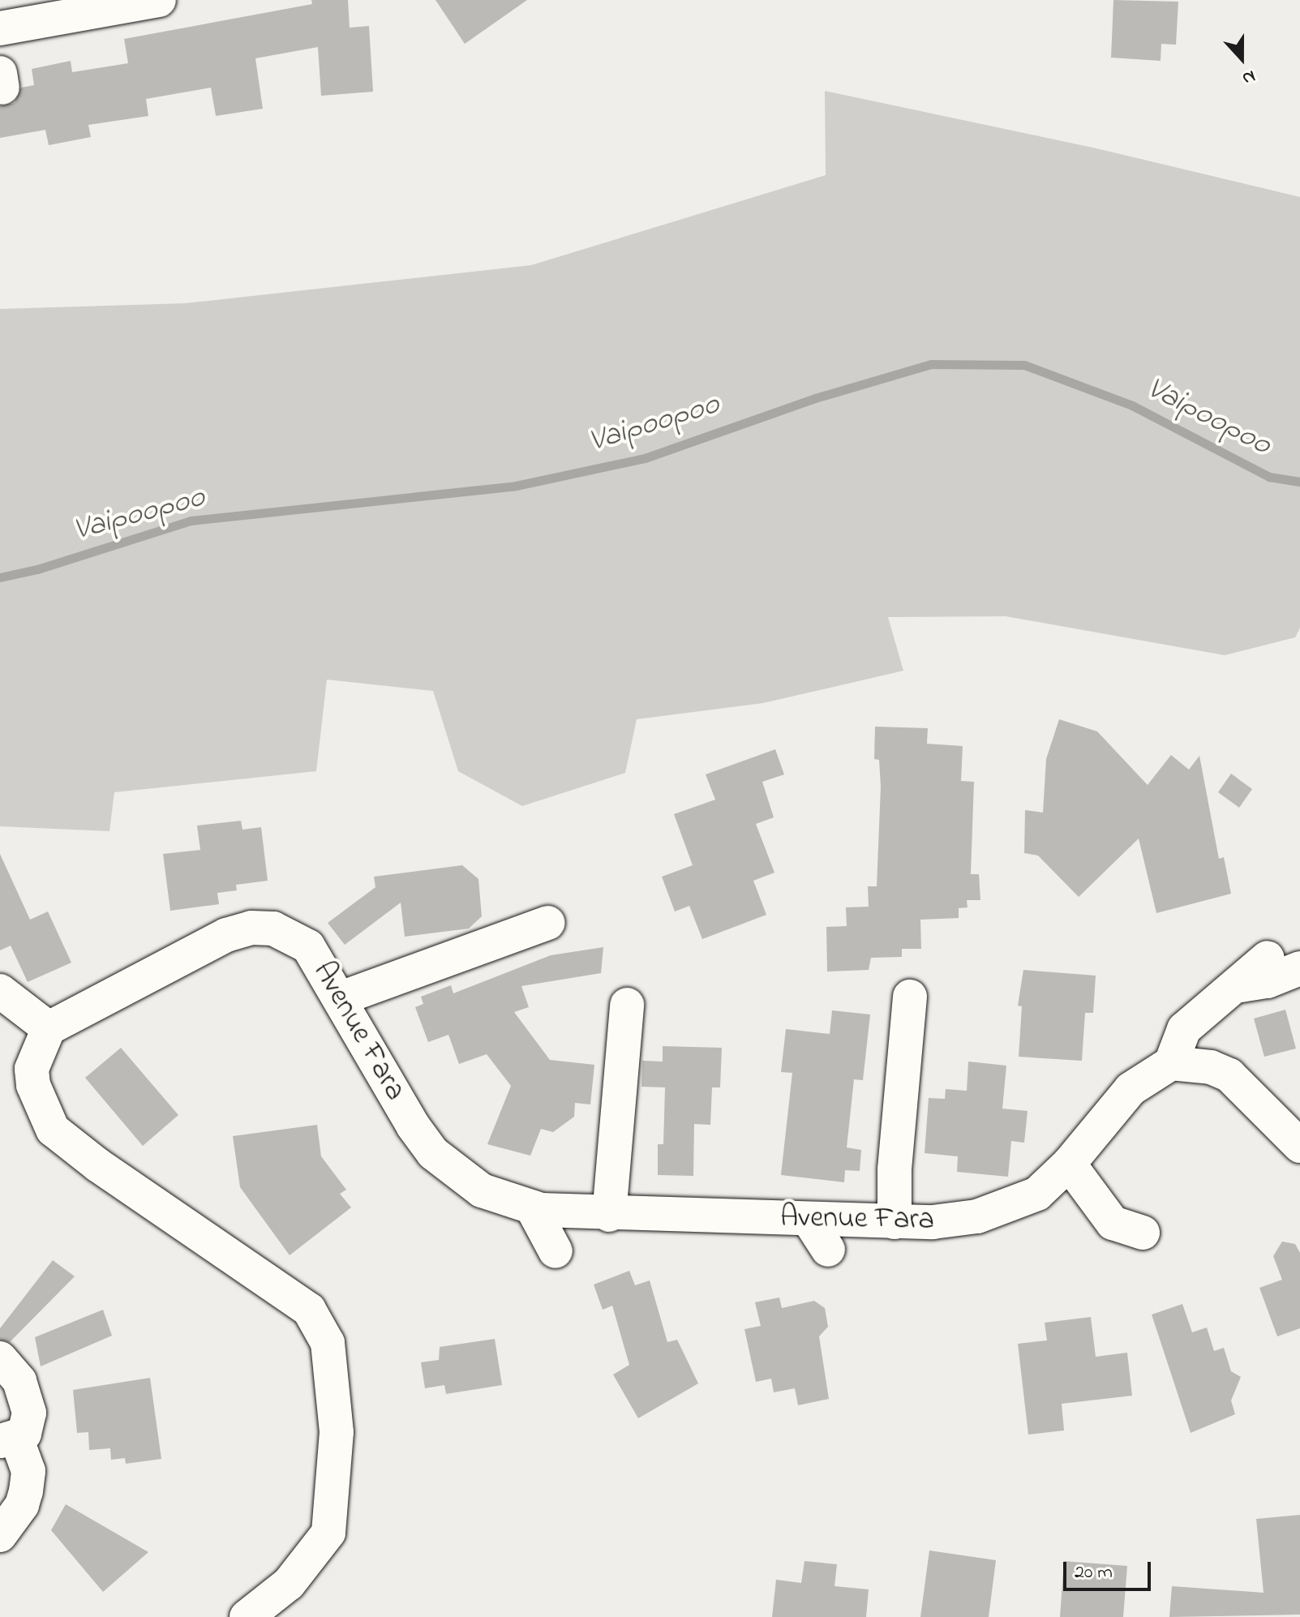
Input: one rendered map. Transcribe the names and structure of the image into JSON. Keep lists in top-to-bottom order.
{
  "streets": {
    "street": ["Avenue Fara"]
  },
  "water": ["Vaipoopoo"],
  "scale_bar": "20 m",
  "north": "bottom"
}
